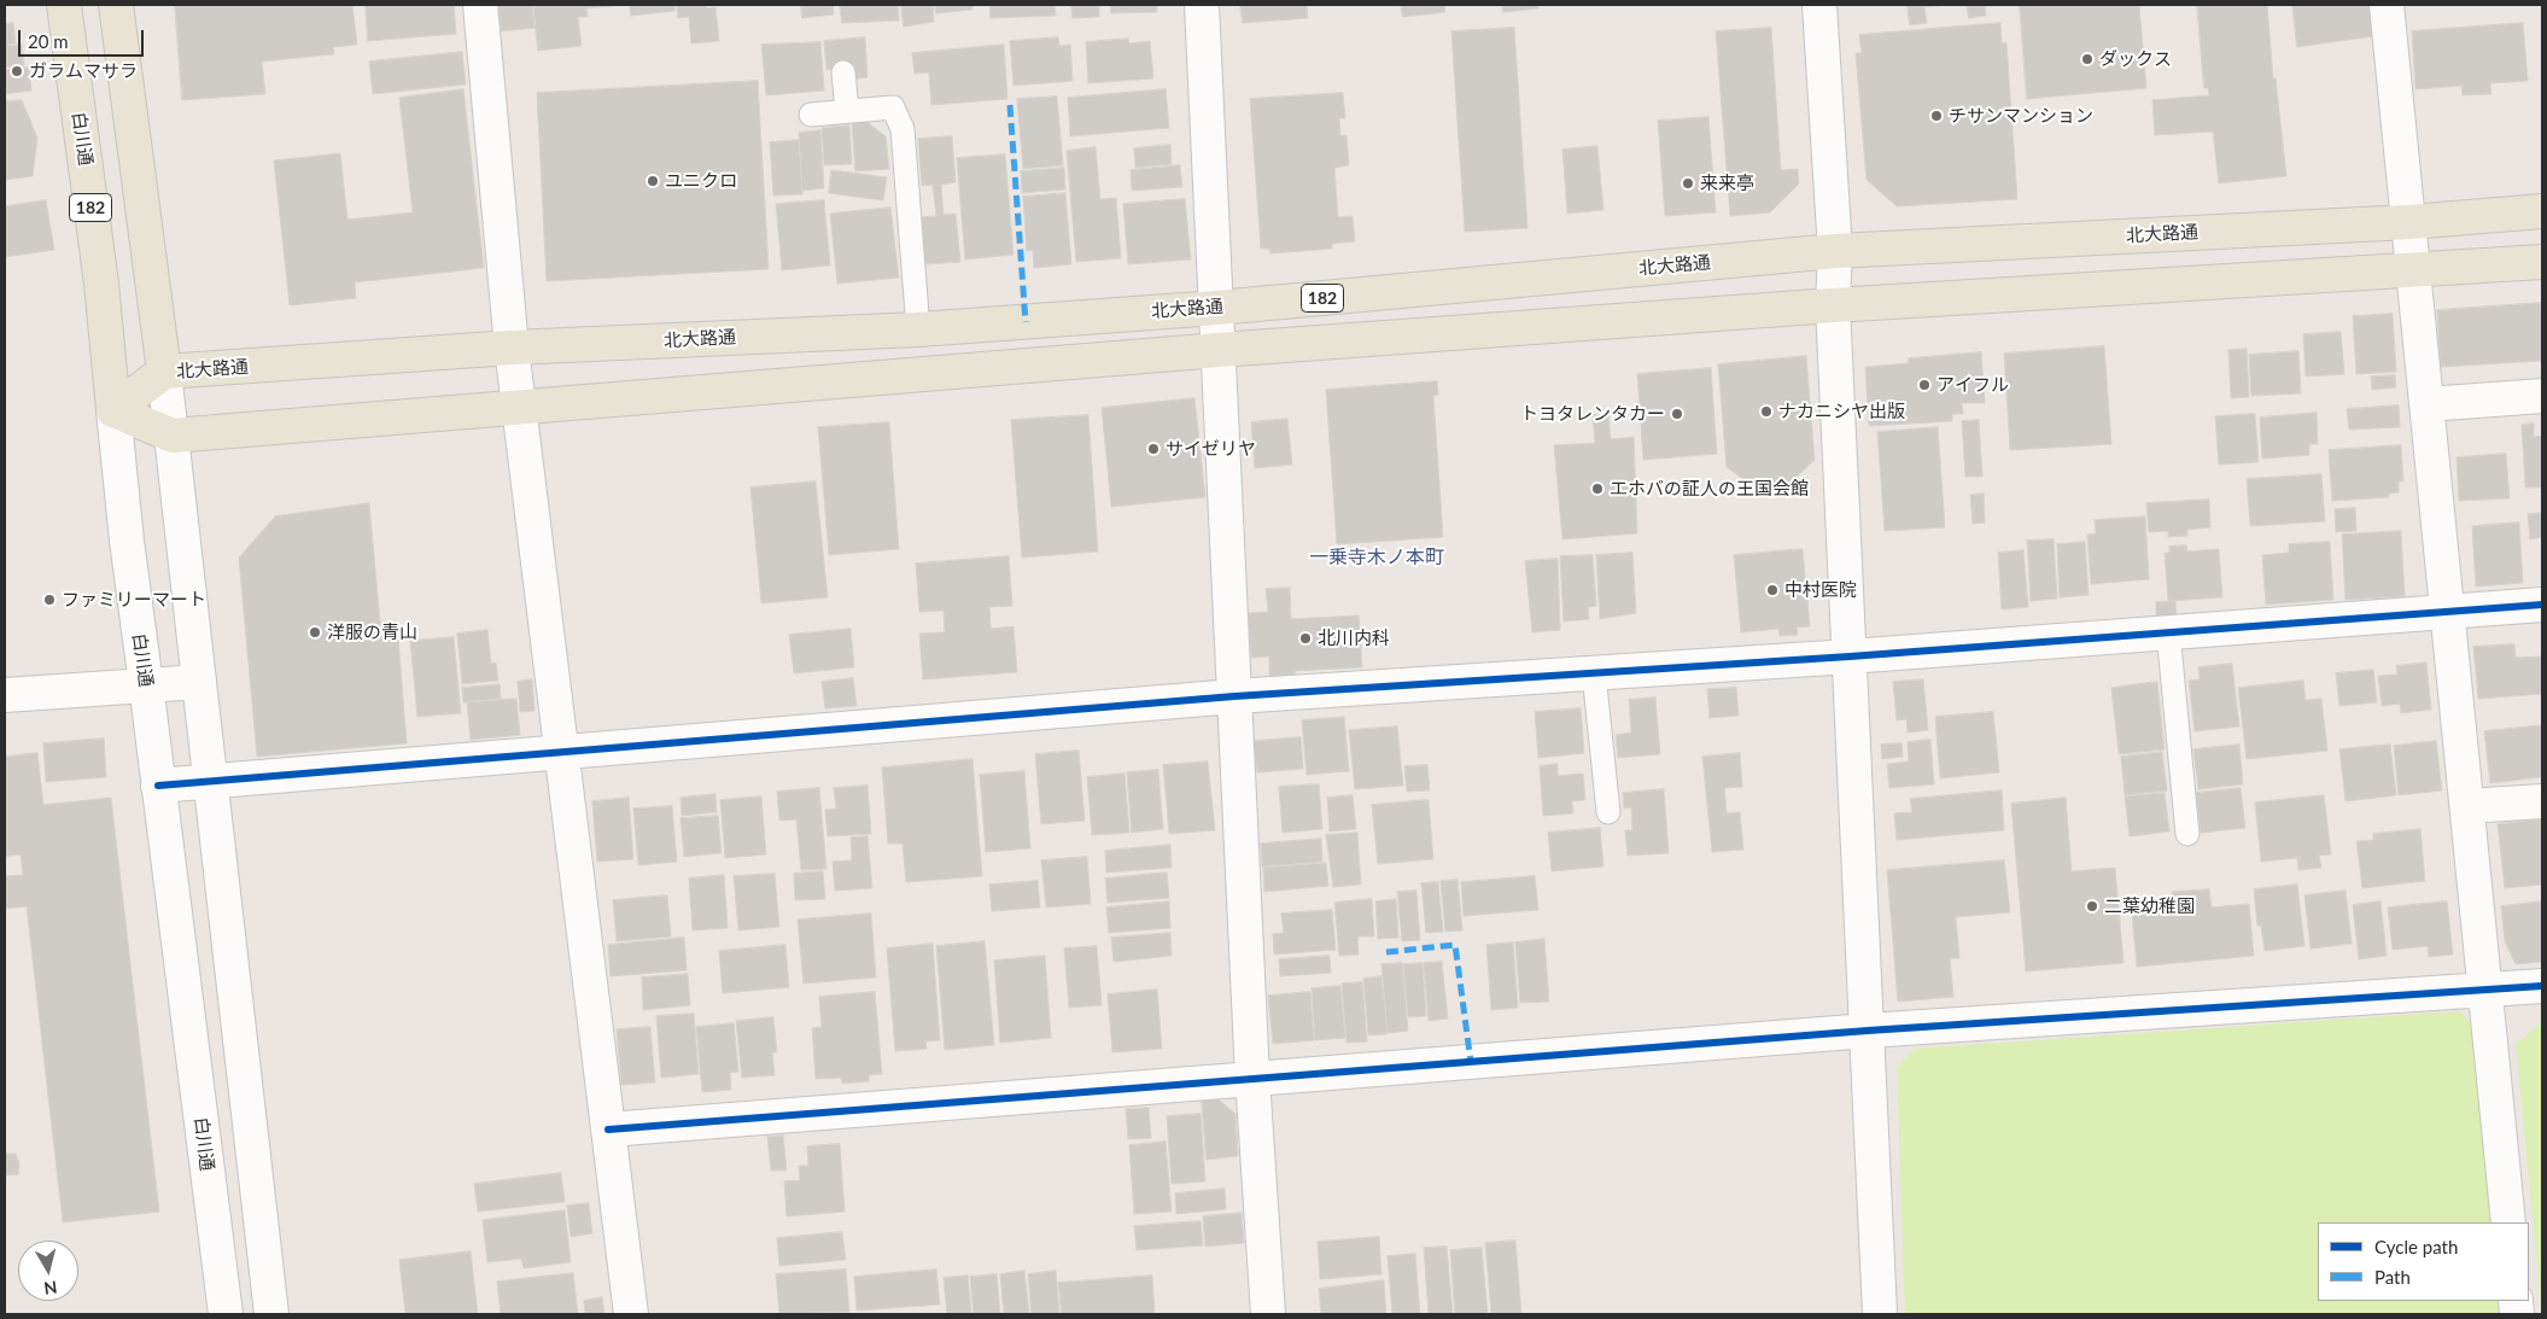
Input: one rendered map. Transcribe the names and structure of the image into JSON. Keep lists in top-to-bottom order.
{
  "streets": {
    "main road": ["白川通", "182", "北大路通"]
  },
  "crossings": [
    ["白川通", "北大路通"]
  ],
  "districts": ["一乗寺木ノ本町"],
  "places": [
    "ダックス",
    "ガラムマサラ",
    "チサンマンション",
    "ユニクロ",
    "来来亭",
    "アイフル",
    "ナカニシヤ出版",
    "トヨタレンタカー",
    "サイゼリヤ",
    "エホバの証人の王国会館",
    "中村医院",
    "ファミリーマート",
    "洋服の青山",
    "北川内科",
    "二葉幼稚園"
  ],
  "legend": ["Cycle path", "Path"],
  "scale_bar": "20 m",
  "north": "bottom"
}
